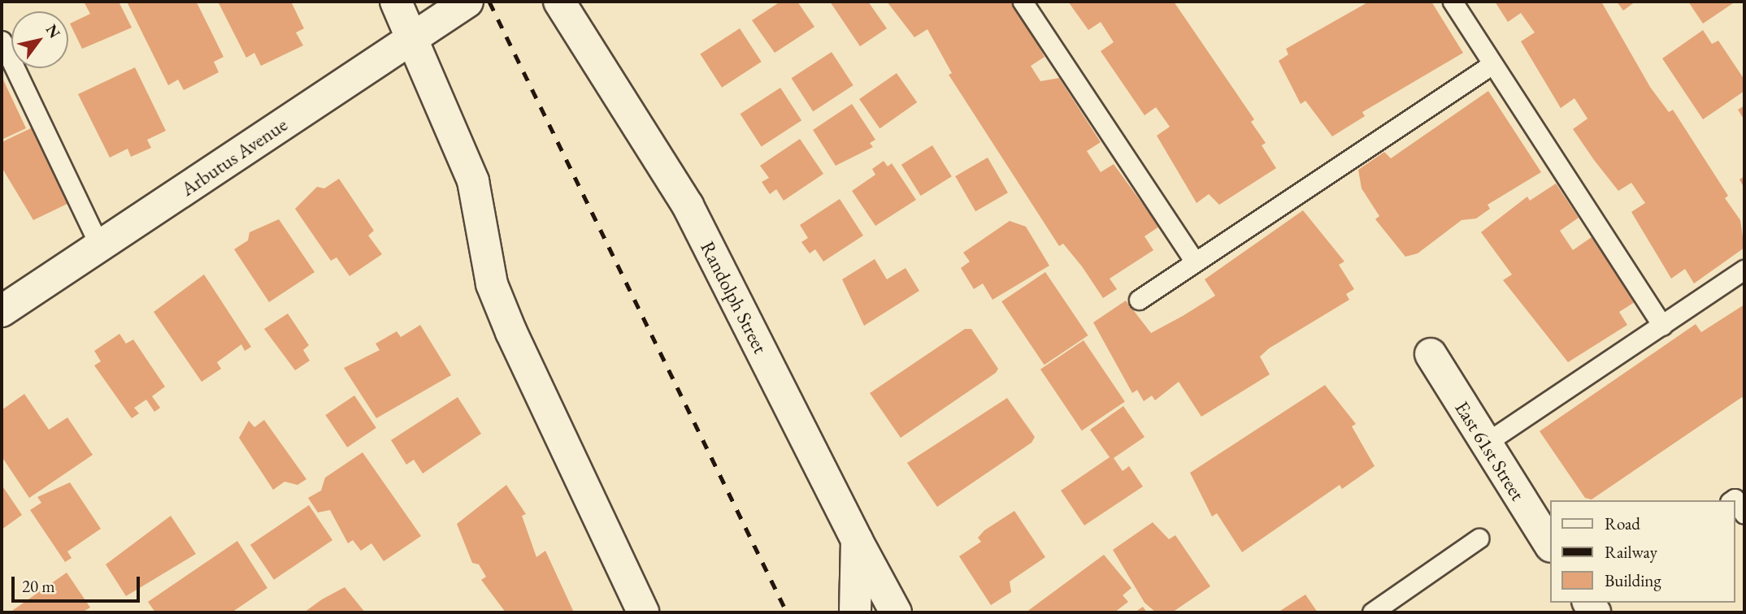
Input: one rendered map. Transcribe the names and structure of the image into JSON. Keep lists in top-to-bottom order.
{
  "streets": {
    "street": ["Arbutus Avenue", "Randolph Street", "East 61st Street"]
  },
  "legend": ["Road", "Railway", "Building"],
  "scale_bar": "20 m",
  "north": "top right"
}
